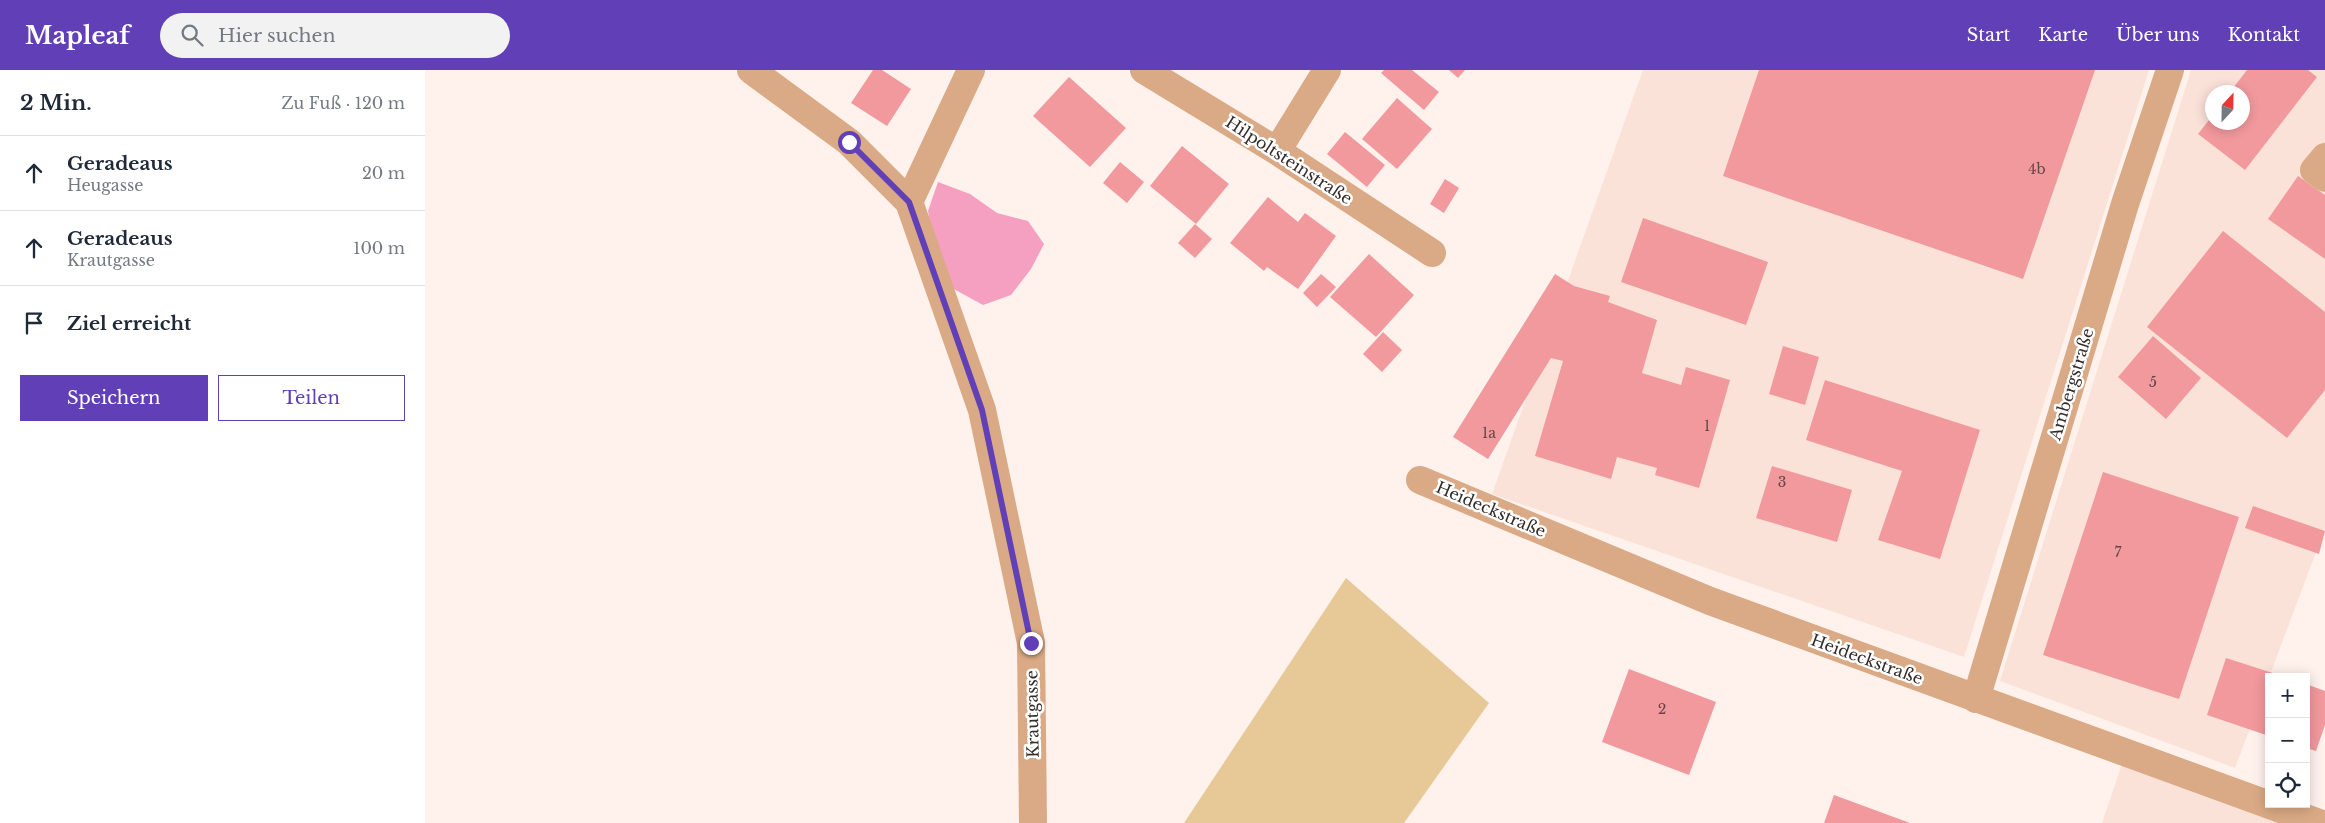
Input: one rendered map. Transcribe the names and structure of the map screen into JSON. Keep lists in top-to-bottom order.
{
  "streets": {
    "street": [
      "Hilpoltsteinstraße",
      "Ambergstraße",
      "Heideckstraße",
      "Krautgasse"
    ]
  },
  "crossings": [
    ["Ambergstraße", "Heideckstraße"]
  ],
  "house_numbers": [
    "4b",
    "5",
    "1",
    "1a",
    "3",
    "7",
    "2"
  ],
  "north": "top",
  "page": {
    "header": "Mapleaf",
    "search": "Hier suchen",
    "nav": [
      "Start",
      "Karte",
      "Über uns",
      "Kontakt"
    ],
    "heading": ["2 Min.", "Zu Fuß · 120 m"],
    "list": [
      ["Geradeaus", "Heugasse", "20 m"],
      ["Geradeaus", "Krautgasse", "100 m"],
      "Ziel erreicht"
    ],
    "buttons": ["Speichern", "Teilen"],
    "map_buttons": ["+", "−"]
  }
}
